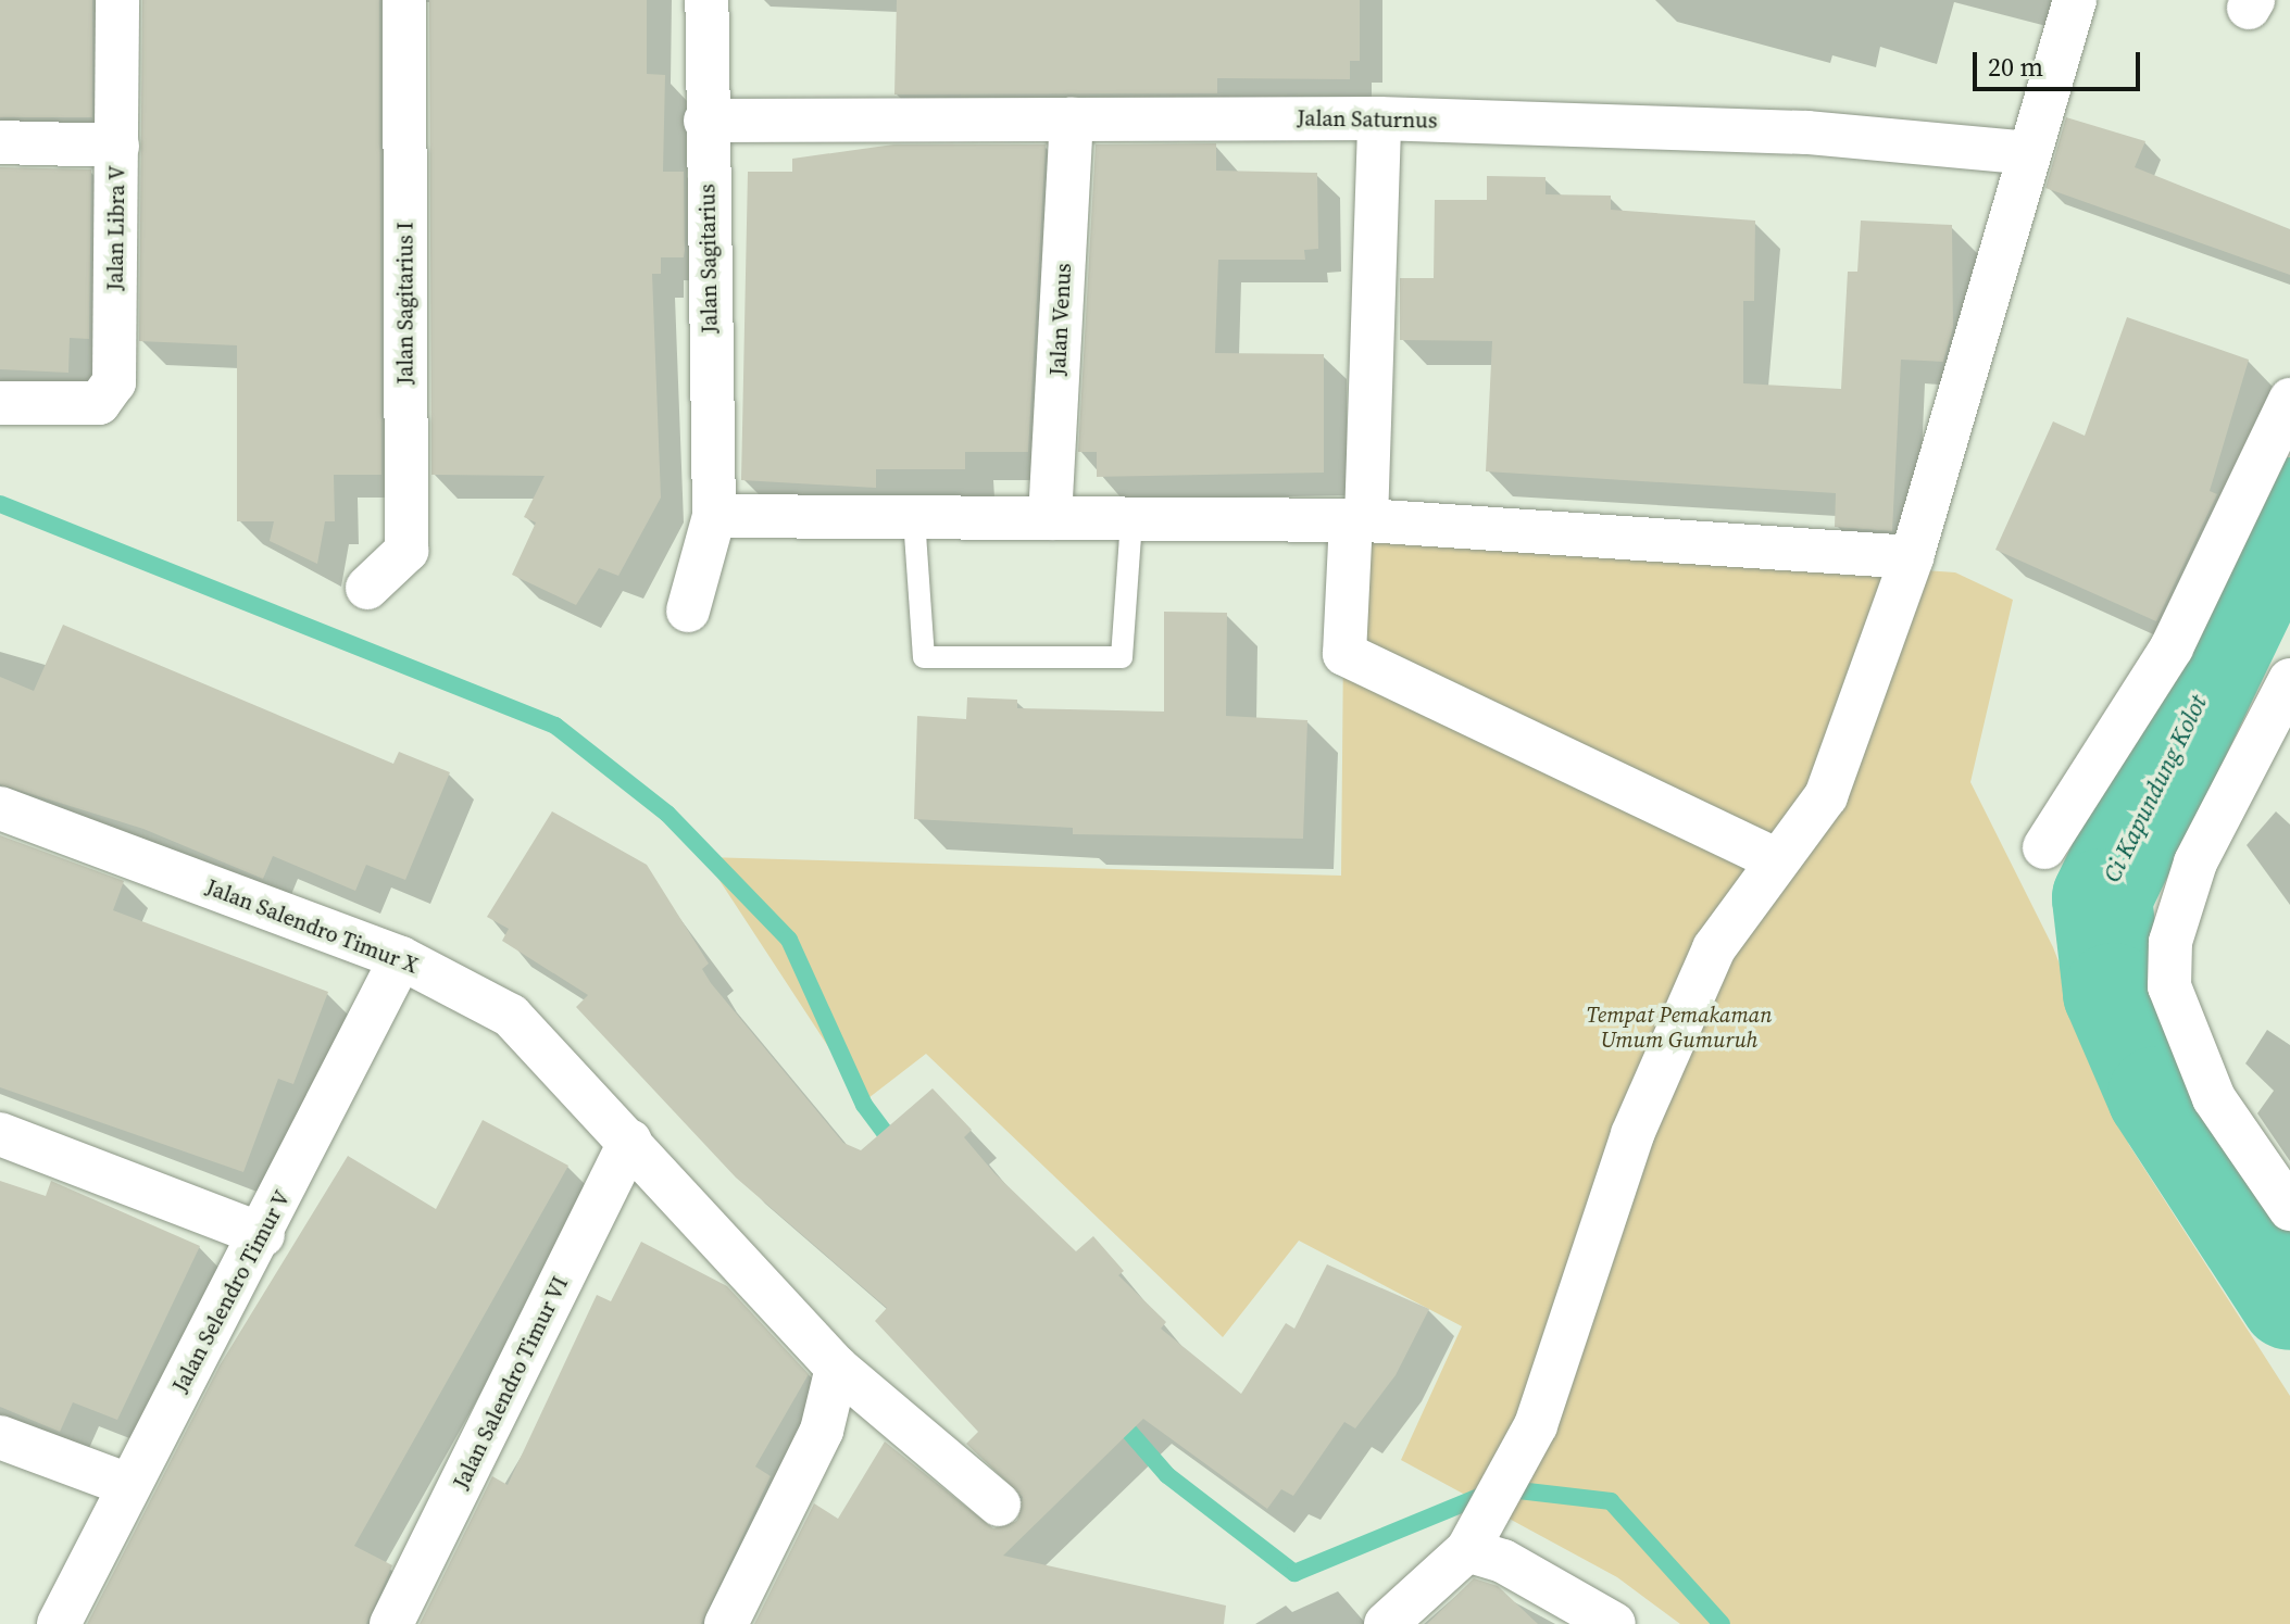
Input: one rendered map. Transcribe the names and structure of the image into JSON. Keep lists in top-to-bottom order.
{
  "streets": {
    "street": [
      "Jalan Saturnus",
      "Jalan Libra V",
      "Jalan Sagitarius",
      "Jalan Sagitarius I",
      "Jalan Venus",
      "Jalan Salendro Timur X",
      "Jalan Selendro Timur V",
      "Jalan Salendro Timur VI"
    ]
  },
  "crossings": [
    ["Jalan Saturnus", "Jalan Sagitarius"],
    ["Jalan Saturnus", "Jalan Venus"],
    ["Jalan Salendro Timur X", "Jalan Selendro Timur V"],
    ["Jalan Salendro Timur X", "Jalan Salendro Timur VI"]
  ],
  "water": ["Ci Kapundung Kolot"],
  "parks": ["Tempat Pemakaman Umum Gumuruh"],
  "scale_bar": "20 m"
}
